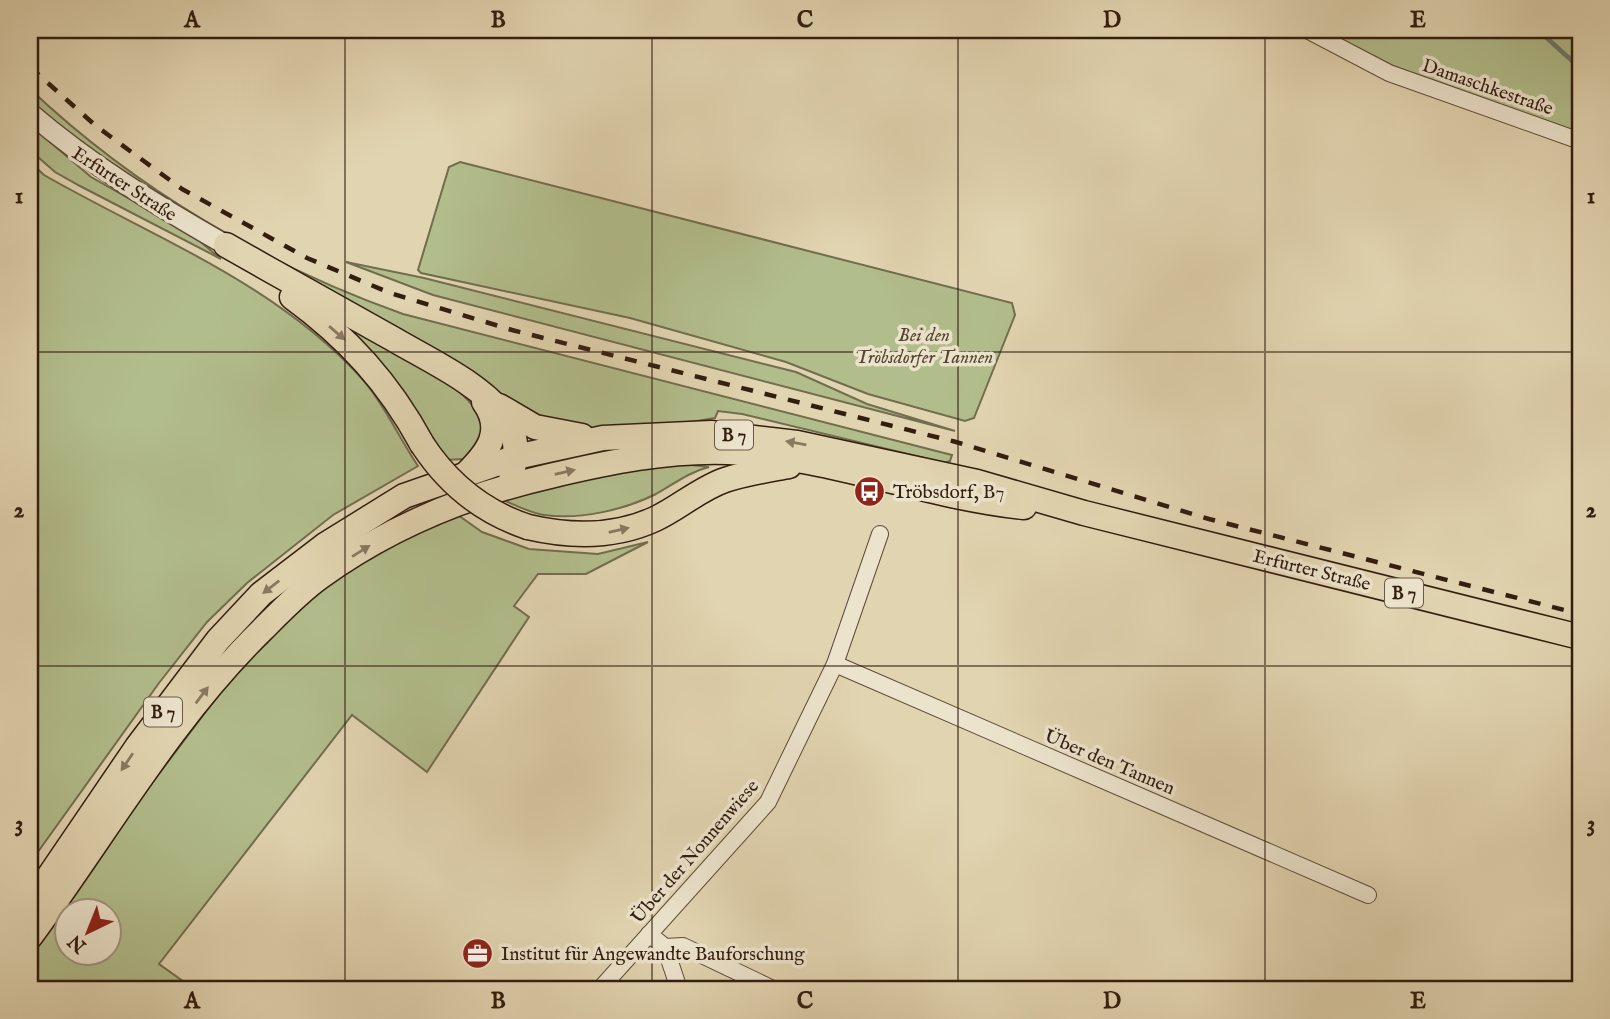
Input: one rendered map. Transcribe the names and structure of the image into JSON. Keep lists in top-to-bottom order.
{
  "streets": {
    "main road": ["Erfurter Straße", "B 7"],
    "street": ["Damaschkestraße", "Über den Tannen", "Über der Nonnenwiese"]
  },
  "crossings": [
    ["Erfurter Straße", "B 7"],
    ["Über den Tannen", "Über der Nonnenwiese"]
  ],
  "parks": ["Bei den Tröbsdorfer Tannen"],
  "places": {
    "bus stop": ["Tröbsdorf, B7"],
    "office": ["Institut für Angewandte Bauforschung"]
  },
  "north": "bottom left",
  "grid": {
    "columns": [
      "A",
      "B",
      "C",
      "D",
      "E"
    ],
    "rows": ["1", "2", "3"]
  }
}
